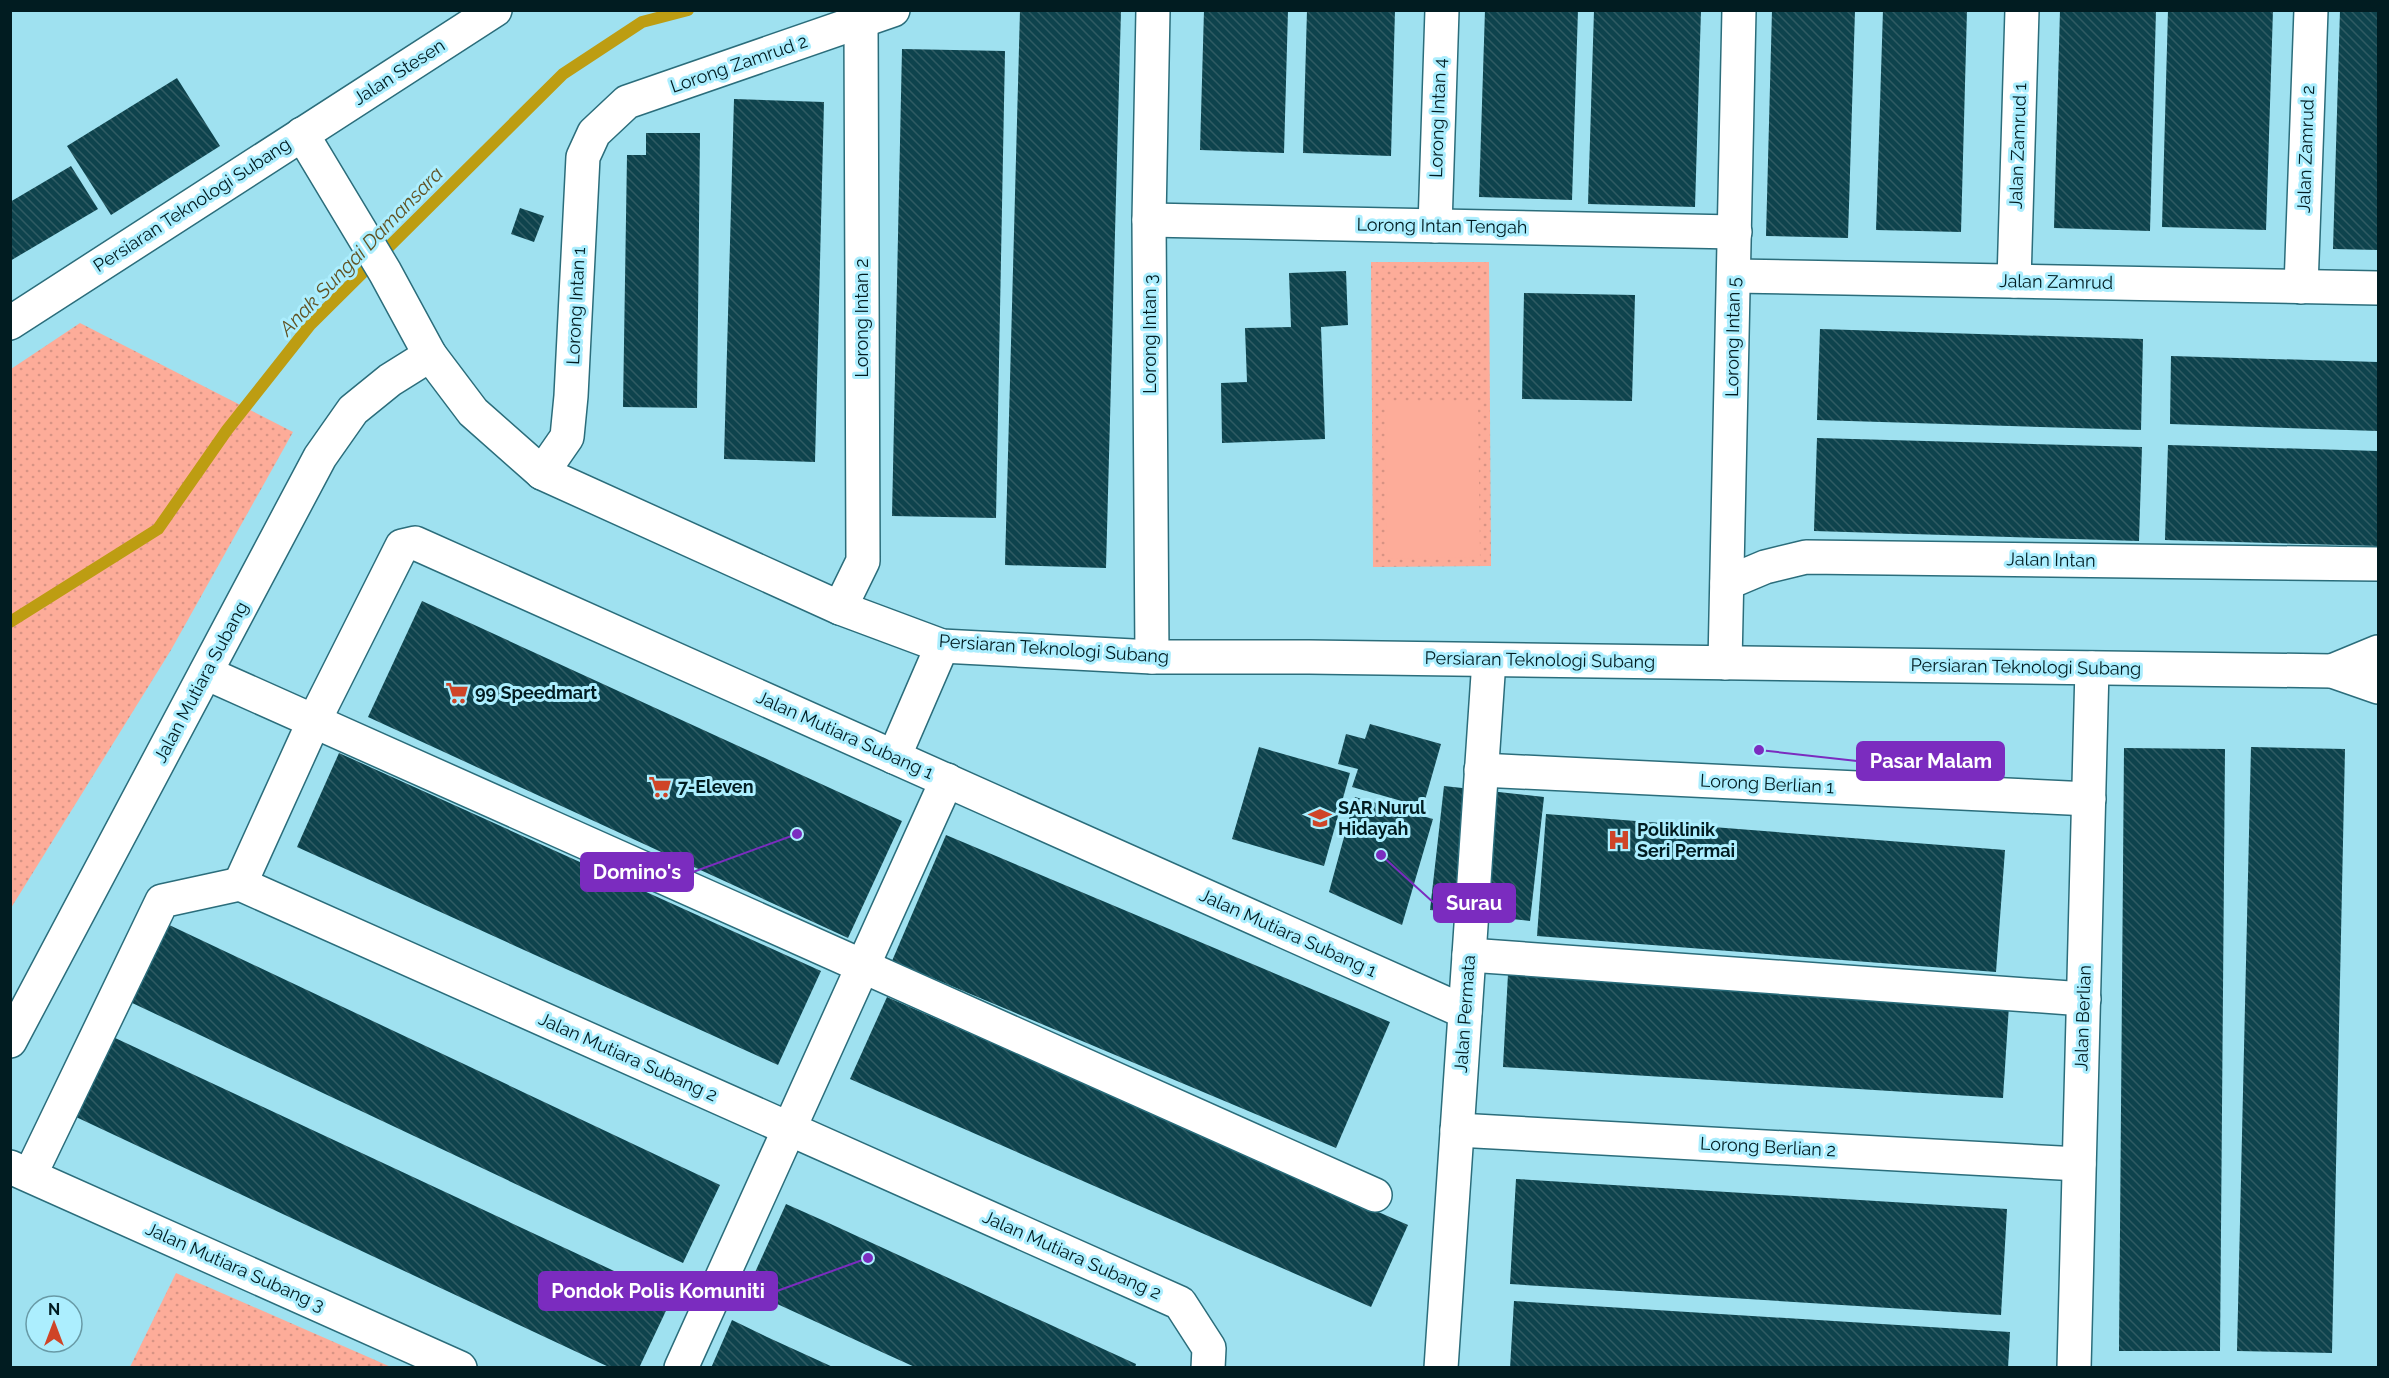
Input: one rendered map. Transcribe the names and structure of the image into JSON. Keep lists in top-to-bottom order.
{
  "streets": {
    "street": [
      "Lorong Zamrud 2",
      "Jalan Stesen",
      "Lorong Intan 4",
      "Jalan Zamrud 1",
      "Jalan Zamrud 2",
      "Persiaran Teknologi Subang",
      "Lorong Intan Tengah",
      "Jalan Zamrud",
      "Lorong Intan 1",
      "Lorong Intan 2",
      "Lorong Intan 3",
      "Lorong Intan 5",
      "Jalan Intan",
      "Jalan Mutiara Subang",
      "Jalan Mutiara Subang 1",
      "Lorong Berlian 1",
      "Jalan Permata",
      "Jalan Berlian",
      "Jalan Mutiara Subang 2",
      "Lorong Berlian 2",
      "Jalan Mutiara Subang 3"
    ]
  },
  "crossings": [
    ["Lorong Zamrud 2", "Lorong Intan 1"],
    ["Lorong Zamrud 2", "Lorong Intan 2"],
    ["Jalan Stesen", "Persiaran Teknologi Subang"],
    ["Lorong Intan 4", "Lorong Intan Tengah"],
    ["Jalan Zamrud 1", "Jalan Zamrud"],
    ["Jalan Zamrud 2", "Jalan Zamrud"],
    ["Persiaran Teknologi Subang", "Lorong Intan 1"],
    ["Persiaran Teknologi Subang", "Lorong Intan 2"],
    ["Persiaran Teknologi Subang", "Lorong Intan 3"],
    ["Persiaran Teknologi Subang", "Lorong Intan 5"],
    ["Persiaran Teknologi Subang", "Jalan Mutiara Subang"],
    ["Persiaran Teknologi Subang", "Jalan Permata"],
    ["Persiaran Teknologi Subang", "Jalan Berlian"],
    ["Lorong Intan Tengah", "Lorong Intan 3"],
    ["Lorong Intan Tengah", "Lorong Intan 5"],
    ["Jalan Zamrud", "Lorong Intan 5"],
    ["Lorong Intan 5", "Jalan Intan"],
    ["Jalan Mutiara Subang 1", "Jalan Permata"],
    ["Lorong Berlian 1", "Jalan Permata"],
    ["Lorong Berlian 1", "Jalan Berlian"],
    ["Jalan Permata", "Lorong Berlian 2"],
    ["Jalan Berlian", "Lorong Berlian 2"]
  ],
  "water": ["Anak Sungai Damansara"],
  "places": {
    "supermarket": ["99 Speedmart", "7-Eleven"],
    "other": [
      "Pasar Malam",
      "Domino's",
      "Surau",
      "Pondok Polis Komuniti"
    ],
    "school or university": ["SAR Nurul Hidayah"],
    "hospital": ["Poliklinik Seri Permai"]
  },
  "north": "top"
}
